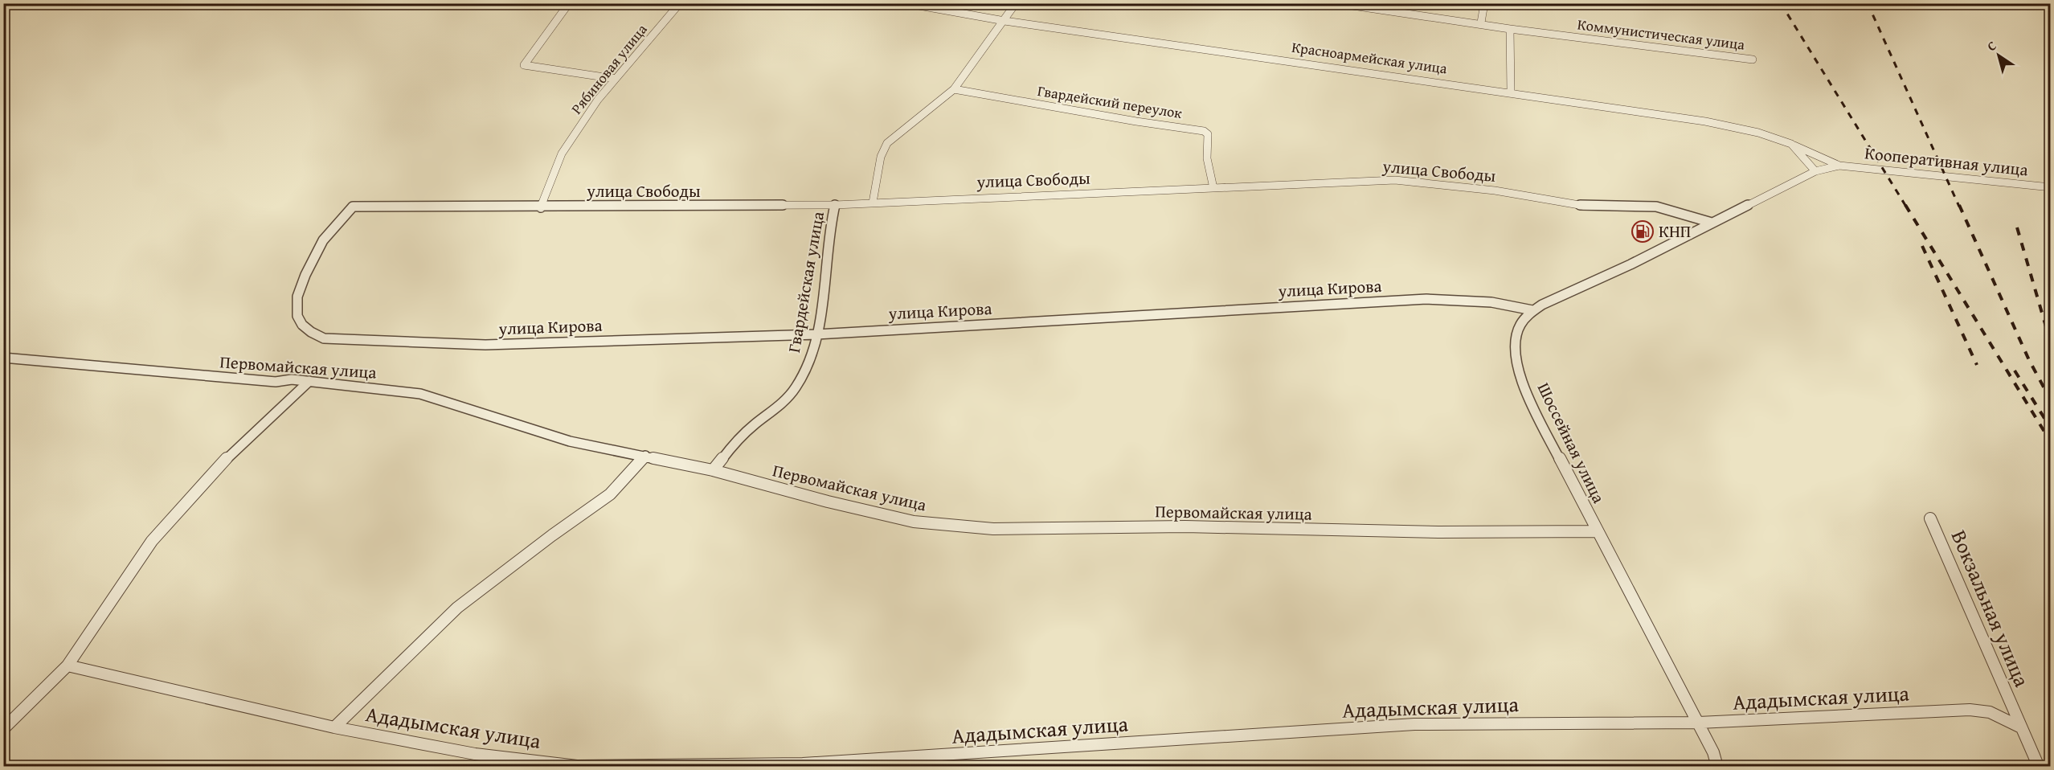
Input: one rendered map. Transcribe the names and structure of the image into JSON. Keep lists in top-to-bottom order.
{
  "streets": {
    "street": [
      "Коммунистическая улица",
      "Красноармейская улица",
      "Рябиновая улица",
      "Гвардейский переулок",
      "Кооперативная улица",
      "улица Свободы",
      "Гвардейская улица",
      "улица Кирова",
      "Первомайская улица",
      "Шоссейная улица",
      "Вокзальная улица",
      "Ададымская улица"
    ]
  },
  "crossings": [
    ["Красноармейская улица", "Кооперативная улица"],
    ["Красноармейская улица", "Шоссейная улица"],
    ["Рябиновая улица", "улица Свободы"],
    ["Гвардейский переулок", "улица Свободы"],
    ["Кооперативная улица", "Шоссейная улица"],
    ["улица Свободы", "Гвардейская улица"],
    ["улица Свободы", "улица Кирова"],
    ["улица Свободы", "Шоссейная улица"],
    ["Гвардейская улица", "улица Кирова"],
    ["Гвардейская улица", "Первомайская улица"],
    ["улица Кирова", "Шоссейная улица"],
    ["Первомайская улица", "Шоссейная улица"],
    ["Шоссейная улица", "Ададымская улица"],
    ["Вокзальная улица", "Ададымская улица"]
  ],
  "places": {
    "fuel station": ["КНП"]
  },
  "north": "top left"
}
